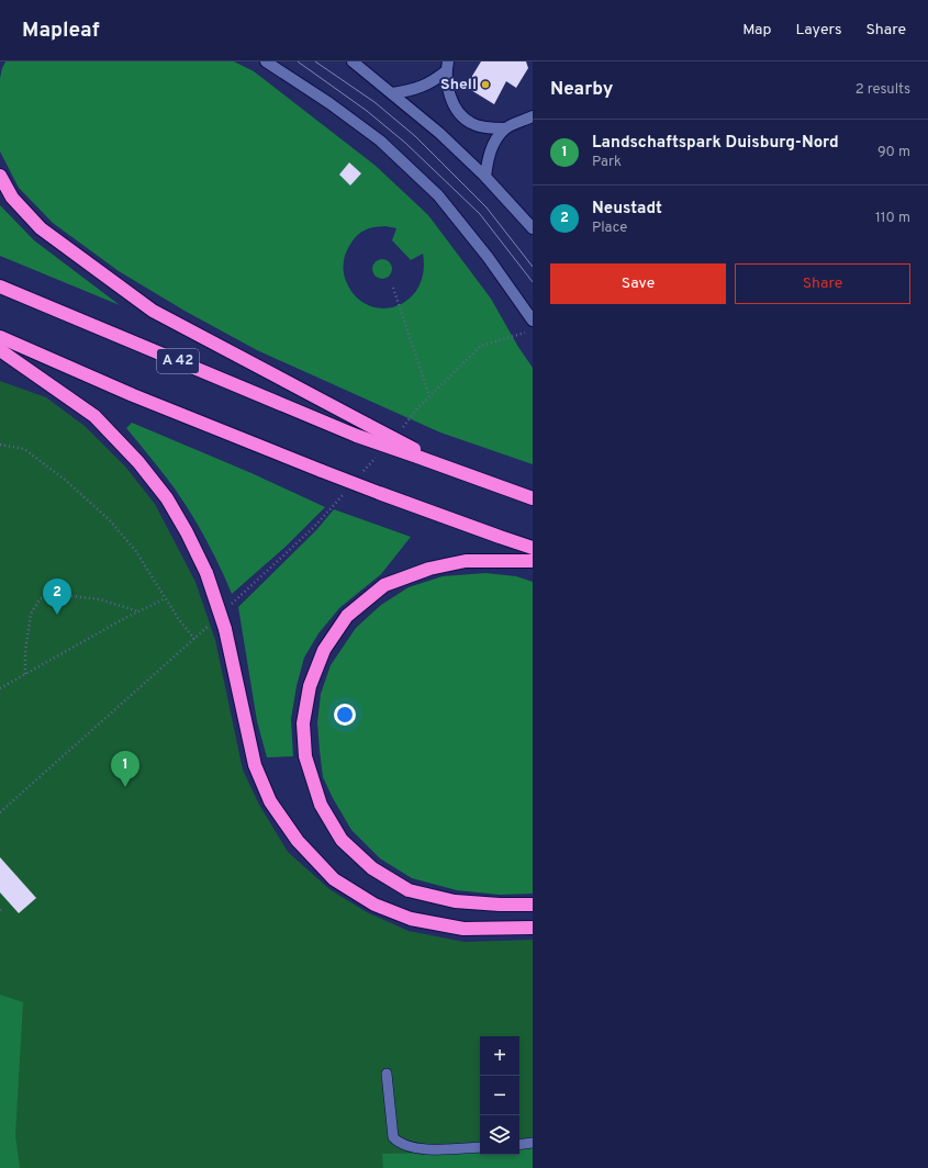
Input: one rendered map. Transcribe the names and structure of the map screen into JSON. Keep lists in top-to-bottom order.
{
  "streets": {
    "highway": ["A 42"]
  },
  "places": ["Shell"],
  "page": {
    "header": "Mapleaf",
    "nav": ["Map", "Layers", "Share"],
    "heading": ["Nearby", "2 results"],
    "list": [
      {
        "mark": "1",
        "name": "Landschaftspark Duisburg-Nord",
        "note": "Park",
        "value": "90 m"
      },
      {
        "mark": "2",
        "name": "Neustadt",
        "note": "Place",
        "value": "110 m"
      }
    ],
    "buttons": ["Save", "Share"],
    "pins": ["2", "1"],
    "map_buttons": ["+", "−"]
  }
}
